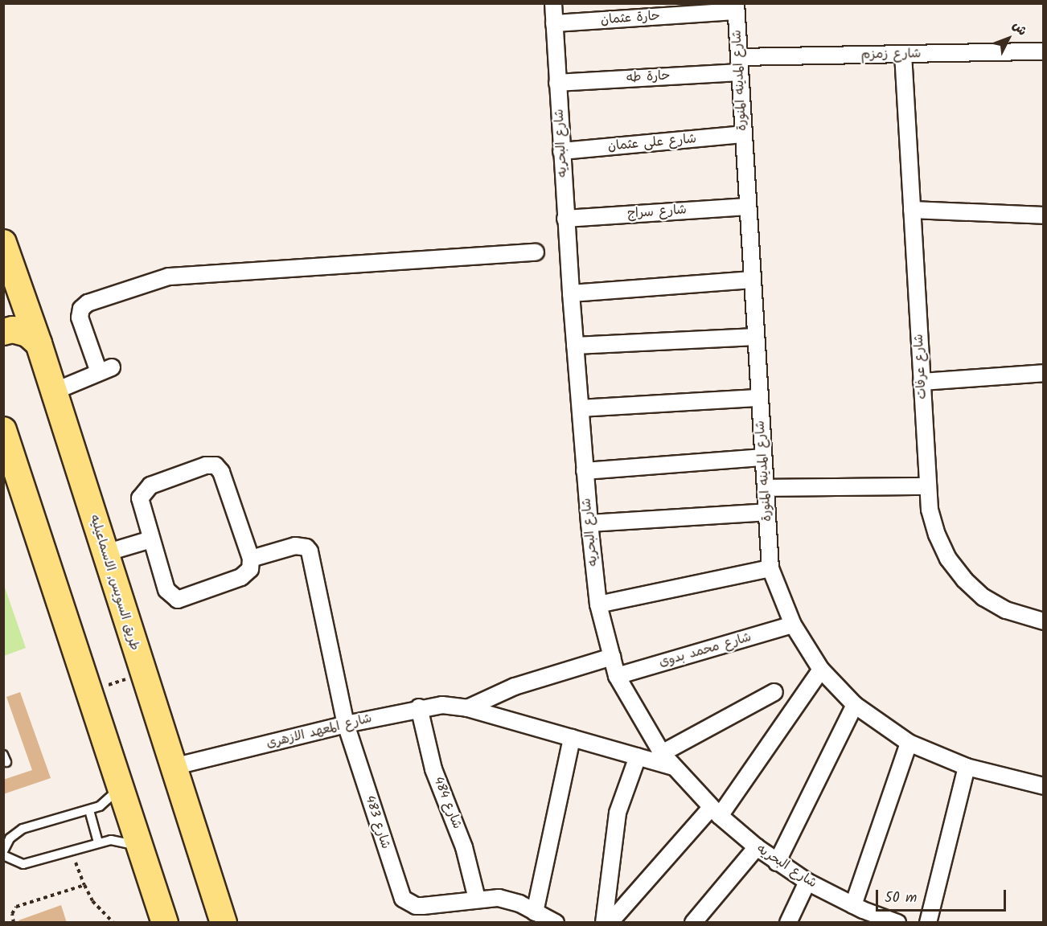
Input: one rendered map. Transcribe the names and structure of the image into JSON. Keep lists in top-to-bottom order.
{
  "streets": {
    "main road": ["طريق السويس, الاسماعيليه"],
    "street": [
      "حارة عثمان",
      "شارع زمزم",
      "حارة طه",
      "شارع المدينه المنورة",
      "شارع البحريه",
      "شارع على عثمان",
      "شارع سراج",
      "شارع عرفات",
      "شارع محمد بدوى",
      "شارع المعهد الازهرى",
      "شارع 484",
      "شارع 483"
    ]
  },
  "crossings": [
    ["حارة عثمان", "شارع المدينه المنورة"],
    ["حارة عثمان", "شارع البحريه"],
    ["شارع زمزم", "حارة طه"],
    ["شارع زمزم", "شارع المدينه المنورة"],
    ["شارع زمزم", "شارع عرفات"],
    ["حارة طه", "شارع المدينه المنورة"],
    ["حارة طه", "شارع البحريه"],
    ["شارع المدينه المنورة", "شارع على عثمان"],
    ["شارع المدينه المنورة", "شارع سراج"],
    ["شارع المدينه المنورة", "شارع محمد بدوى"],
    ["شارع البحريه", "شارع على عثمان"],
    ["شارع البحريه", "شارع سراج"],
    ["شارع البحريه", "شارع محمد بدوى"],
    ["شارع البحريه", "شارع المعهد الازهرى"],
    ["طريق السويس, الاسماعيليه", "شارع المعهد الازهرى"],
    ["شارع المعهد الازهرى", "شارع 484"],
    ["شارع المعهد الازهرى", "شارع 483"],
    ["شارع 484", "شارع 483"]
  ],
  "scale_bar": "50 m",
  "north": "top right"
}
